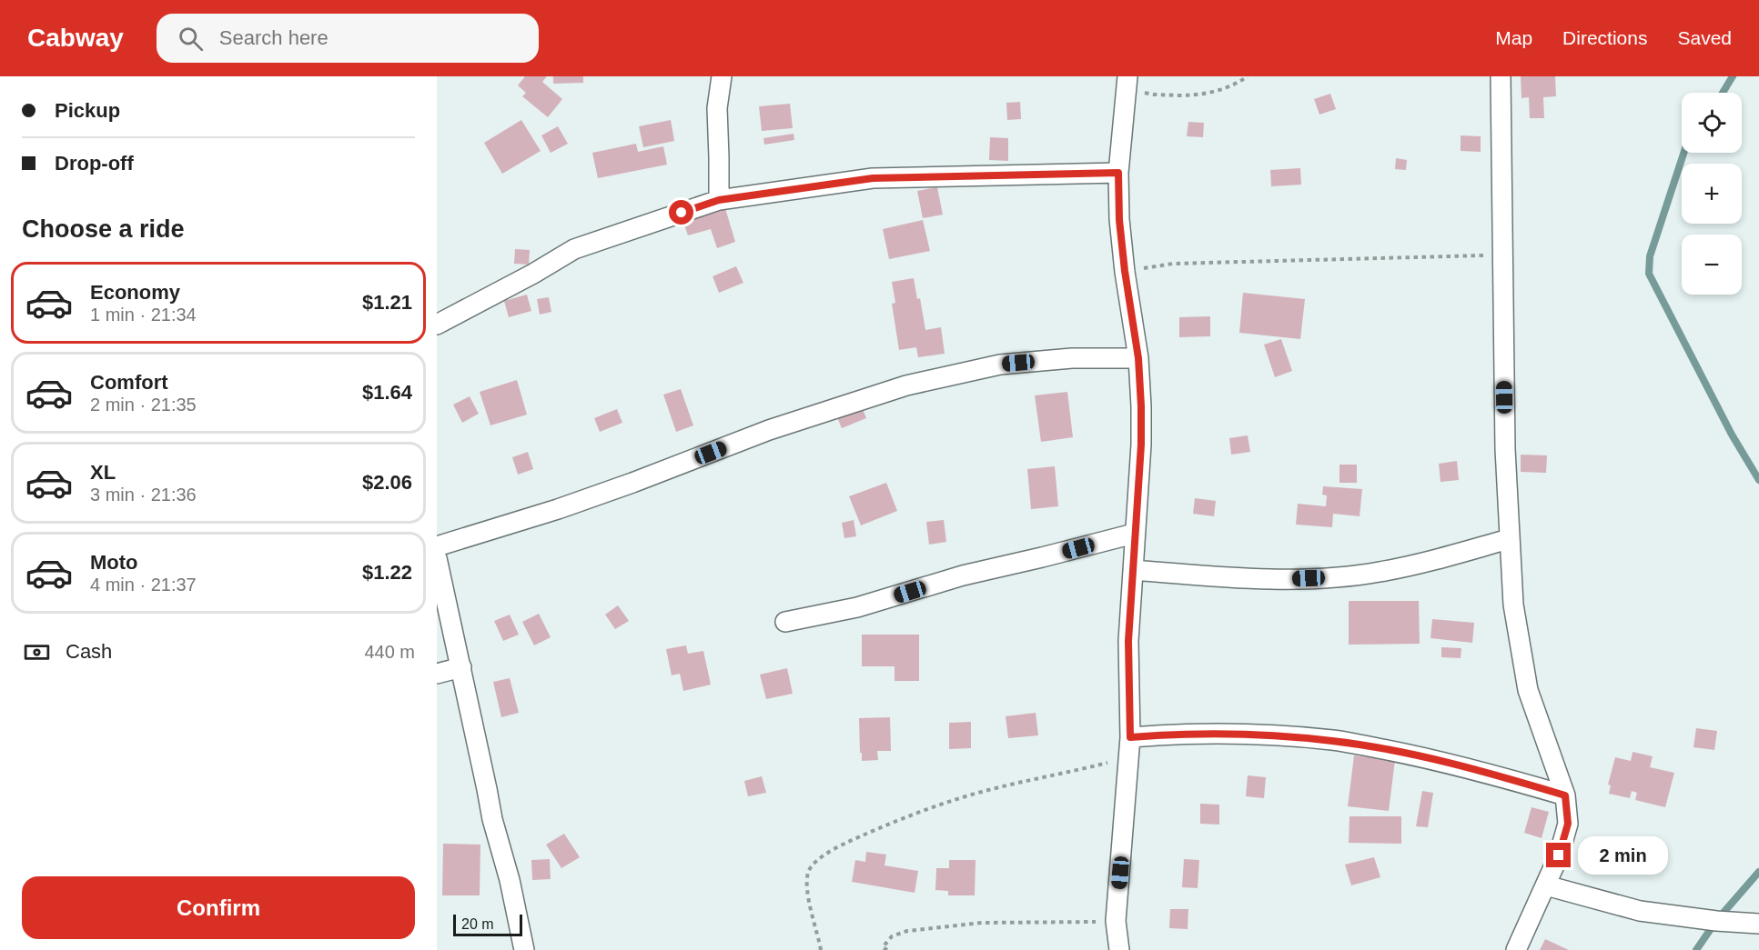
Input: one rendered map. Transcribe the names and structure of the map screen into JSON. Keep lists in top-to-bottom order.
{
  "scale_bar": "20 m",
  "page": {
    "header": "Cabway",
    "search": "Search here",
    "nav": ["Map", "Directions", "Saved"],
    "banner": ["Pickup", "Drop-off"],
    "map_buttons": ["+", "−"],
    "heading": "Choose a ride",
    "list": [
      {
        "name": "Economy",
        "note": "1 min · 21:34",
        "value": "$1.21"
      },
      {
        "name": "Comfort",
        "note": "2 min · 21:35",
        "value": "$1.64"
      },
      {
        "name": "XL",
        "note": "3 min · 21:36",
        "value": "$2.06"
      },
      {
        "name": "Moto",
        "note": "4 min · 21:37",
        "value": "$1.22"
      }
    ],
    "pay": ["Cash", "440 m"],
    "bubble": "2 min",
    "buttons": "Confirm",
    "scale": "20 m"
  }
}
